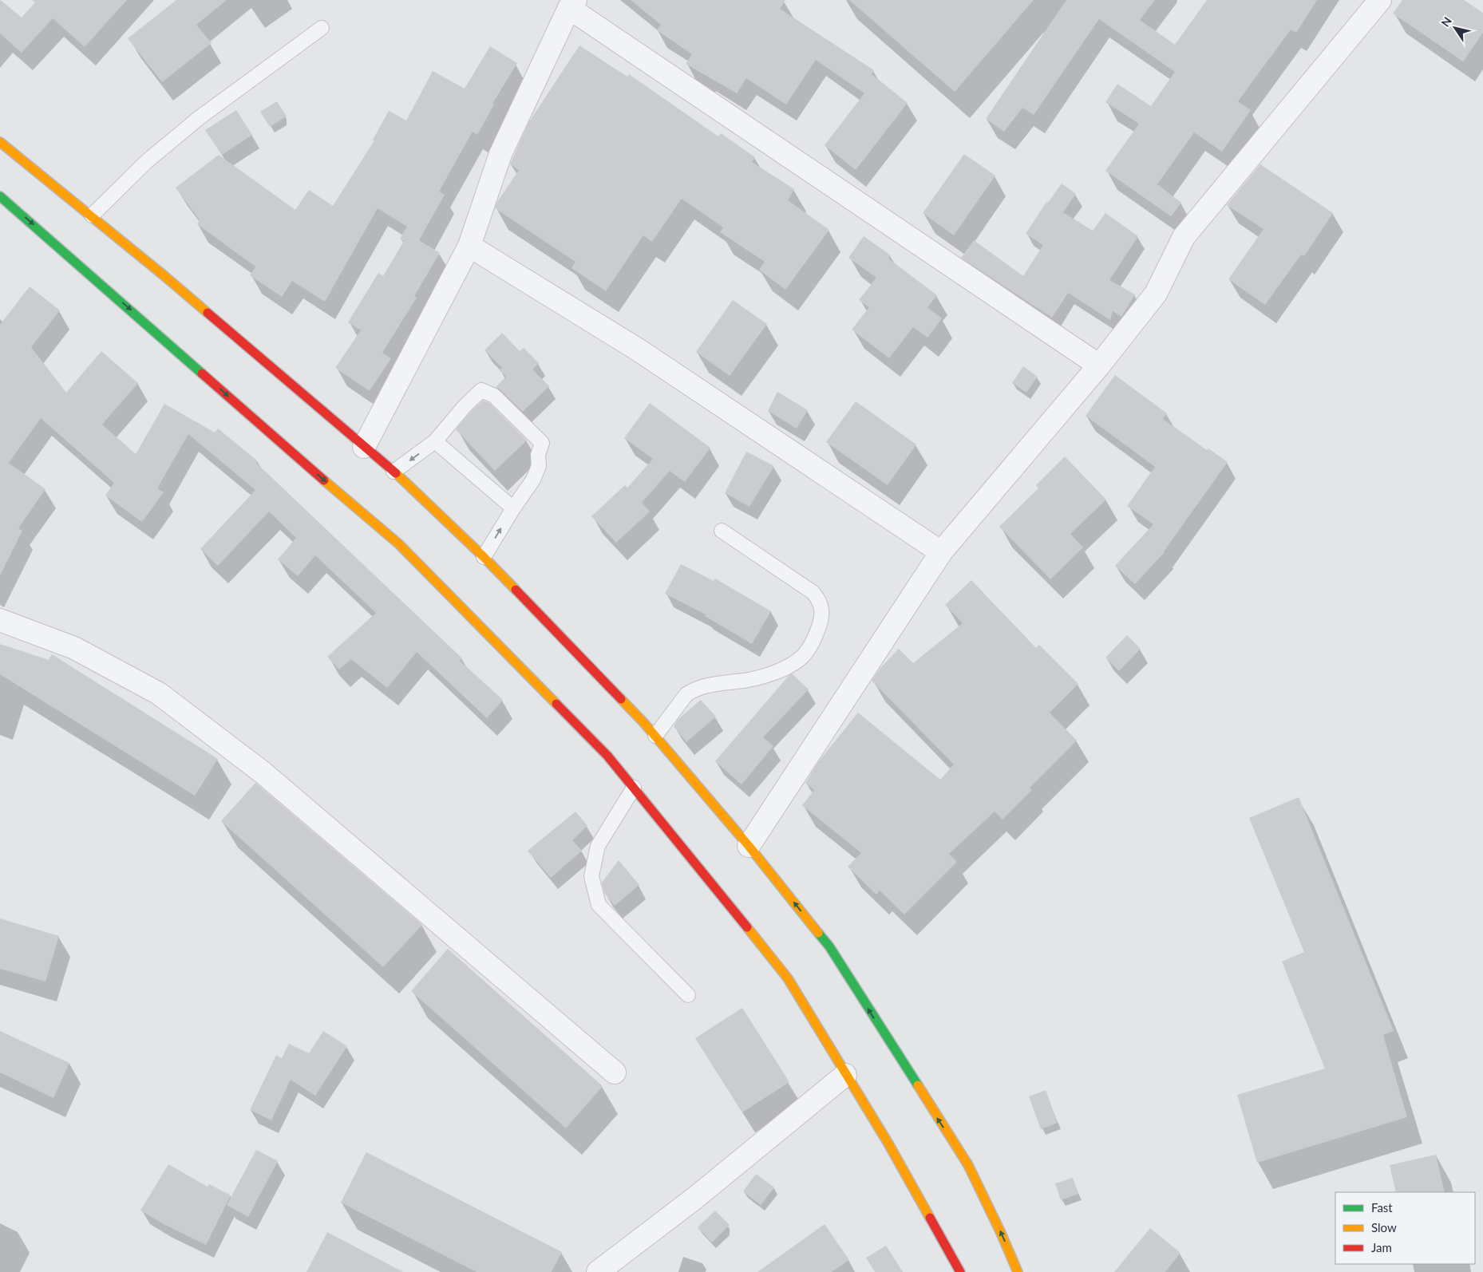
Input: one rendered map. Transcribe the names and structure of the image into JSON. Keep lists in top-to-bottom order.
{
  "legend": ["Fast", "Slow", "Jam"],
  "north": "top left"
}
